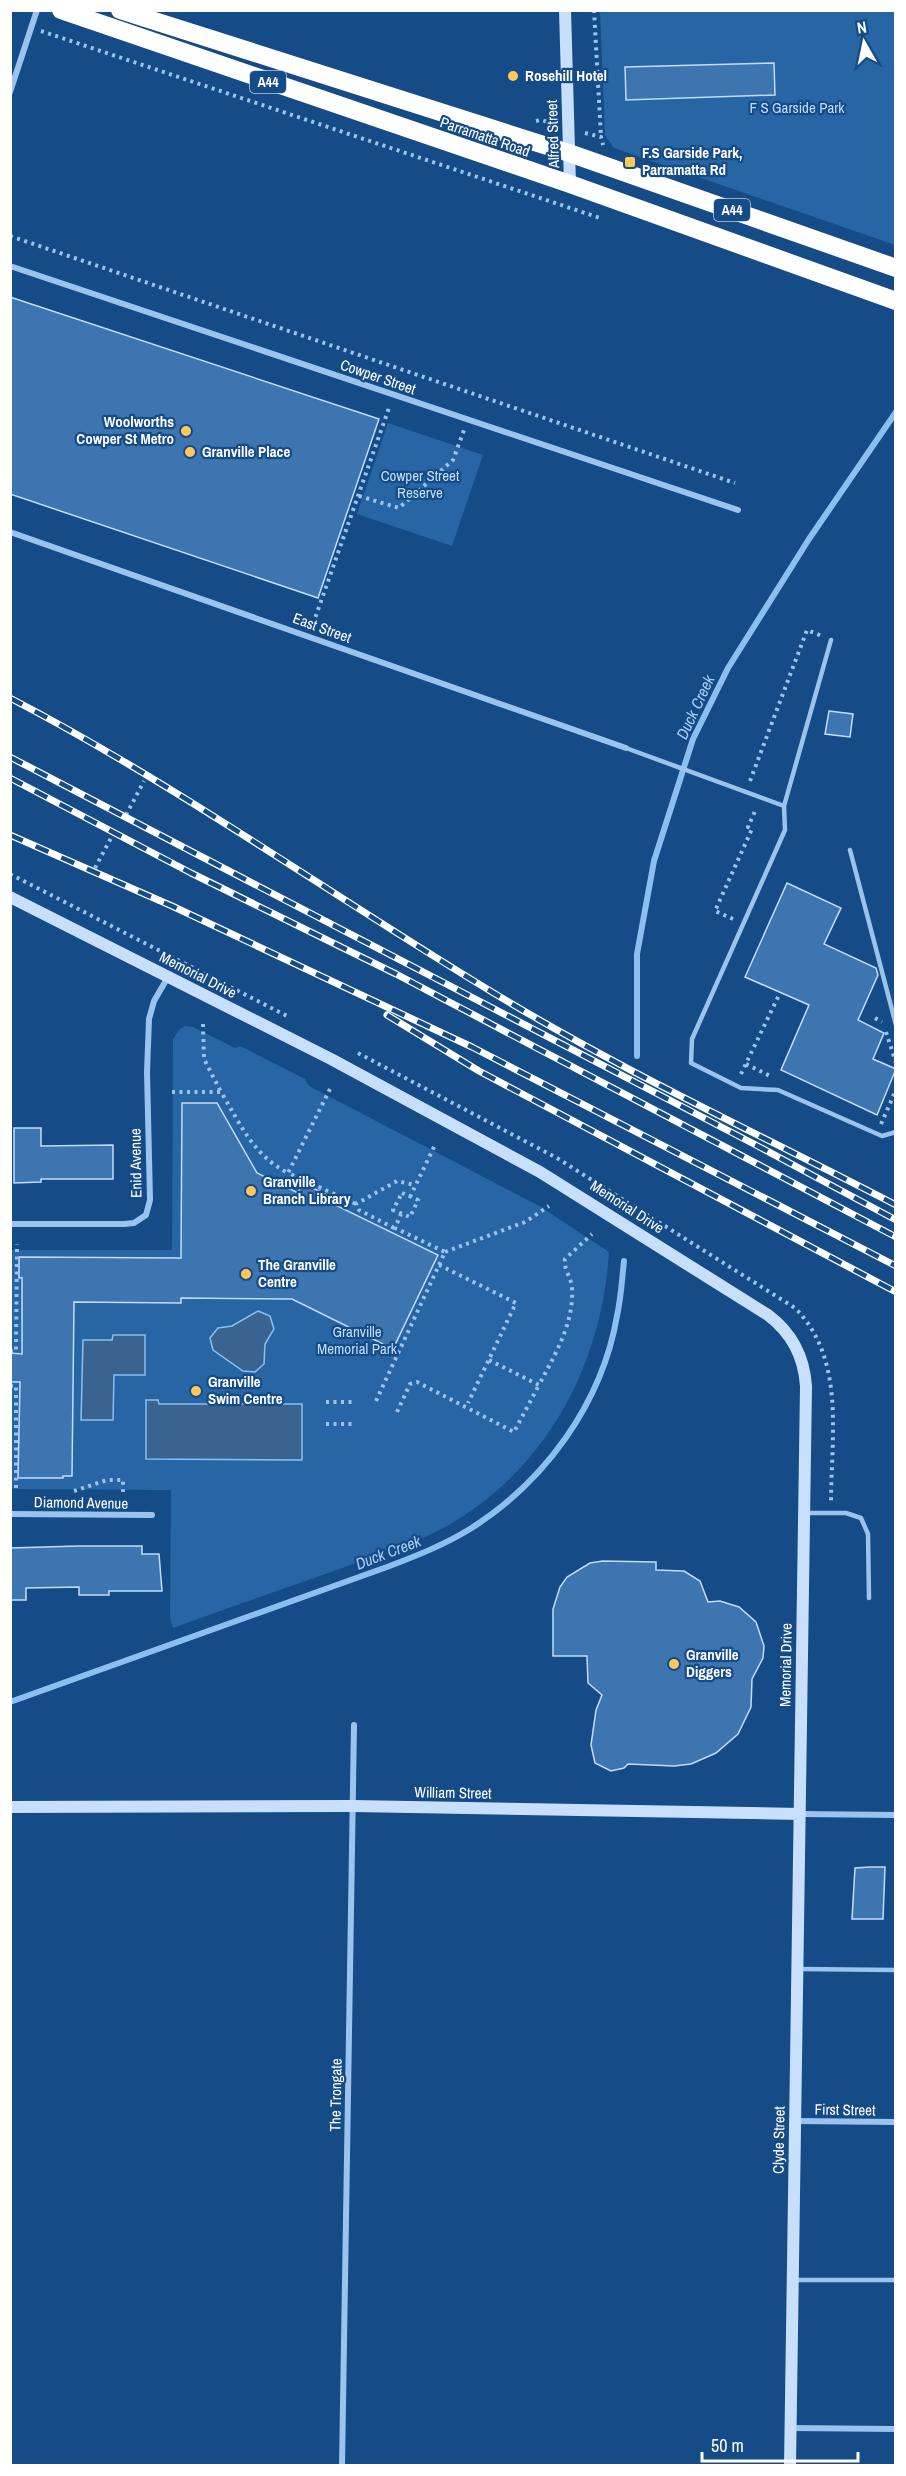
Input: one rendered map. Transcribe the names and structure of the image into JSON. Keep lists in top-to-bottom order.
{
  "streets": {
    "highway": ["A44", "Parramatta Road"],
    "main road": [
      "Alfred Street",
      "Memorial Drive",
      "William Street",
      "Clyde Street"
    ],
    "street": [
      "Cowper Street",
      "East Street",
      "Enid Avenue",
      "Diamond Avenue",
      "The Trongate",
      "First Street"
    ]
  },
  "crossings": [
    ["Alfred Street", "Parramatta Road"],
    ["Memorial Drive", "Enid Avenue"],
    ["Memorial Drive", "William Street"],
    ["Memorial Drive", "Clyde Street"],
    ["William Street", "The Trongate"],
    ["William Street", "Clyde Street"],
    ["First Street", "Clyde Street"]
  ],
  "water": ["Duck Creek"],
  "parks": ["F S Garside Park", "Cowper Street Reserve", "Granville Memorial Park"],
  "places": {
    "other": [
      "Rosehill Hotel",
      "Woolworths Cowper St Metro",
      "Granville Place",
      "Granville Branch Library",
      "The Granville Centre",
      "Granville Swim Centre",
      "Granville Diggers"
    ],
    "transit": ["F.S Garside Park, Parramatta Rd"]
  },
  "scale_bar": "50 m",
  "north": "top"
}
